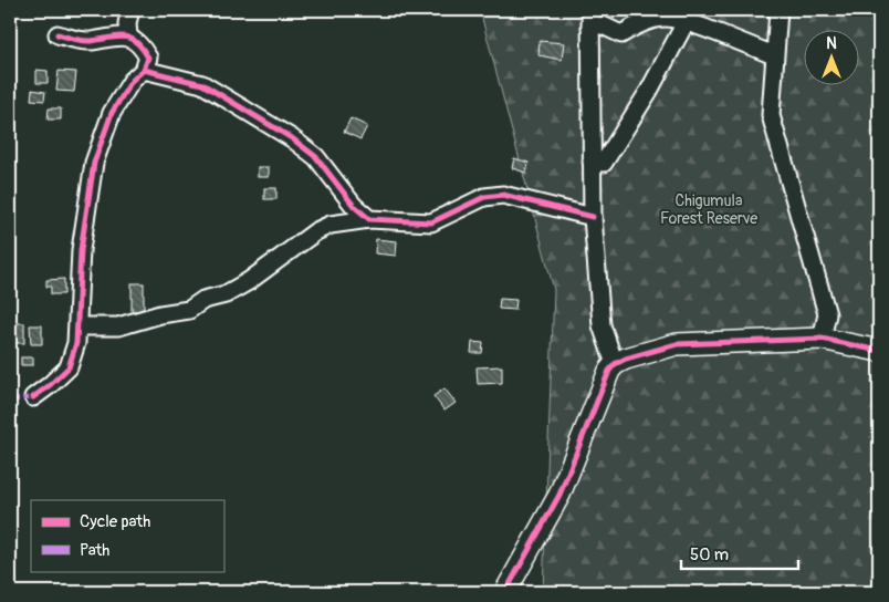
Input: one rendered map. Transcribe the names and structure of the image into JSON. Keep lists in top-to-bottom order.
{
  "parks": ["Chigumula Forest Reserve"],
  "legend": ["Cycle path", "Path"],
  "scale_bar": "50 m",
  "north": "top"
}
